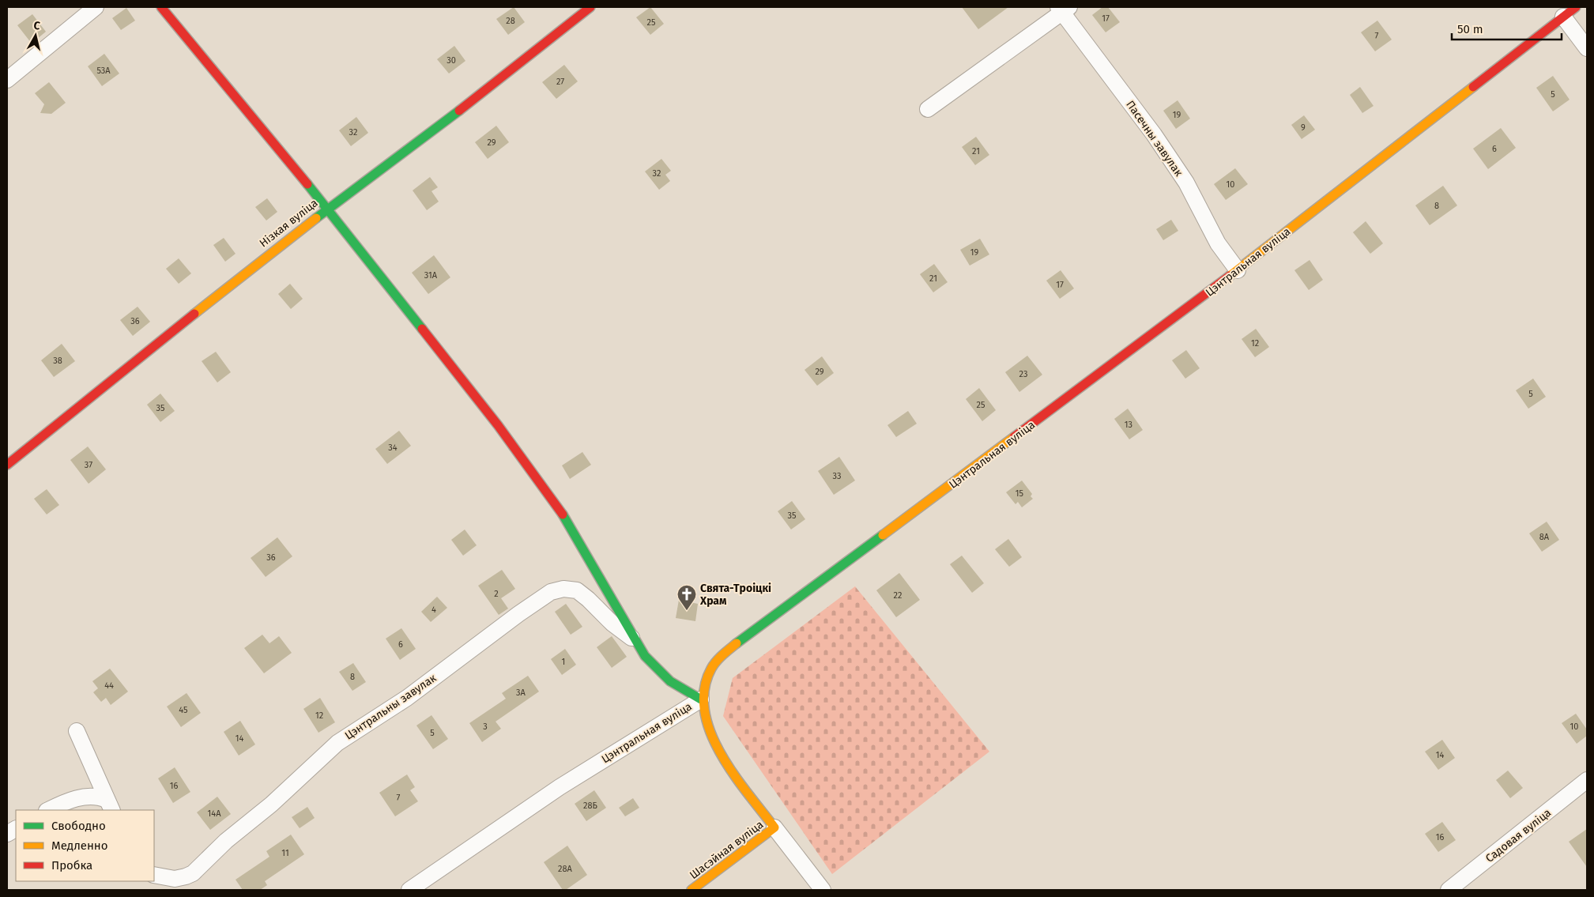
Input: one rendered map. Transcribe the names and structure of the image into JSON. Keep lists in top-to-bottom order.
{
  "streets": {
    "street": [
      "Пасечны завулак",
      "Нізкая вуліца",
      "Цэнтральная вуліца",
      "Цэнтральны завулак",
      "Садовая вуліца",
      "Шасэйная вуліца"
    ]
  },
  "crossings": [
    ["Пасечны завулак", "Цэнтральная вуліца"]
  ],
  "places": {
    "church": ["Свята-Троіцкі Храм"]
  },
  "house_numbers": [
    "17",
    "28",
    "25",
    "7",
    "30",
    "53А",
    "27",
    "5",
    "19",
    "9",
    "32",
    "29",
    "6",
    "21",
    "32",
    "10",
    "8",
    "19",
    "31А",
    "21",
    "17",
    "36",
    "12",
    "38",
    "29",
    "23",
    "5",
    "25",
    "35",
    "13",
    "34",
    "37",
    "33",
    "15",
    "35",
    "8А",
    "36",
    "2",
    "22",
    "4",
    "6",
    "1",
    "8",
    "44",
    "3А",
    "45",
    "12",
    "3",
    "10",
    "5",
    "14",
    "14",
    "16",
    "7",
    "28Б",
    "14А",
    "16",
    "11",
    "28А"
  ],
  "legend": ["Свободно", "Медленно", "Пробка"],
  "scale_bar": "50 m",
  "north": "top"
}
